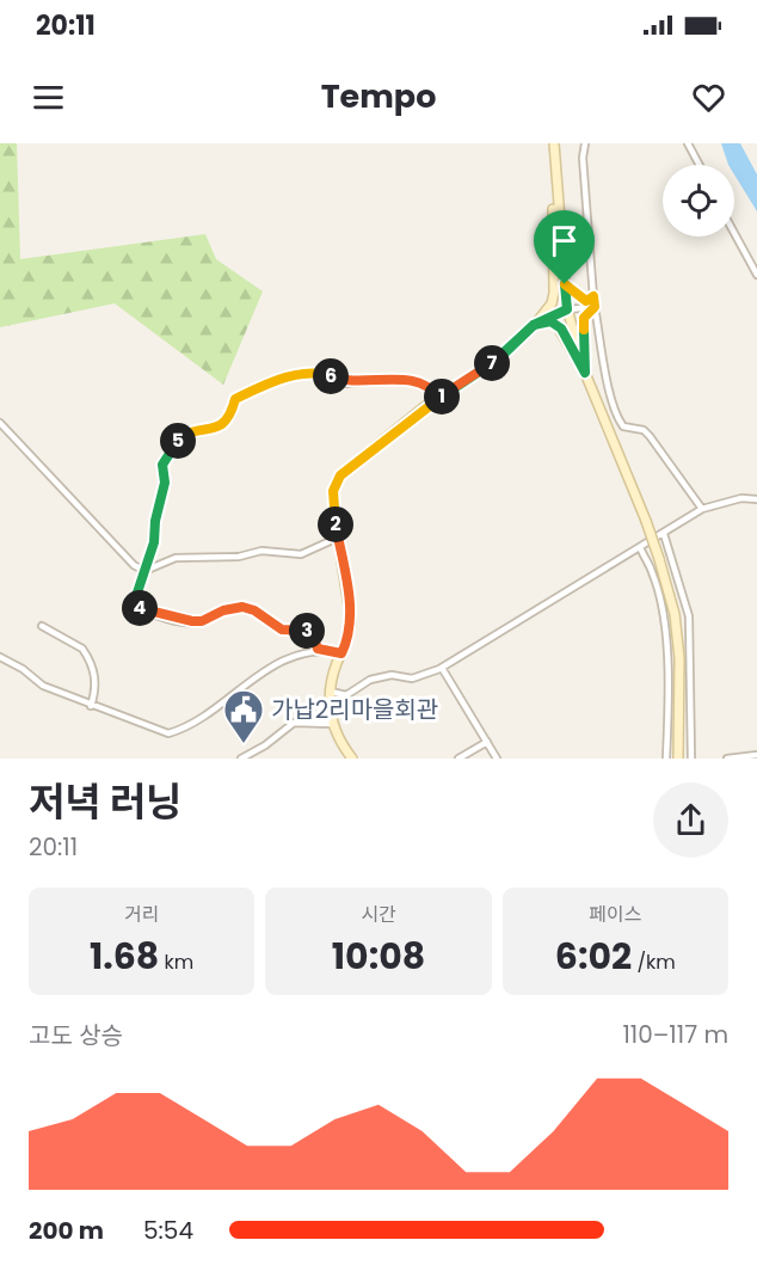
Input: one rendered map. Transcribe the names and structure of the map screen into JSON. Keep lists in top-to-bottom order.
{
  "places": {
    "public building": ["가납2리마을회관"]
  },
  "page": {
    "status": "20:11",
    "header": "Tempo",
    "pins": [
      "7",
      "6",
      "1",
      "5",
      "2",
      "4",
      "3"
    ],
    "heading": ["저녁 러닝", "20:11"],
    "stats": [
      ["거리", "1.68 km"],
      ["시간", "10:08"],
      ["페이스", "6:02 /km"]
    ],
    "chart": ["고도 상승", "110–117 m"],
    "list": [
      {
        "name": "200 m",
        "note": "5:54"
      }
    ]
  }
}
